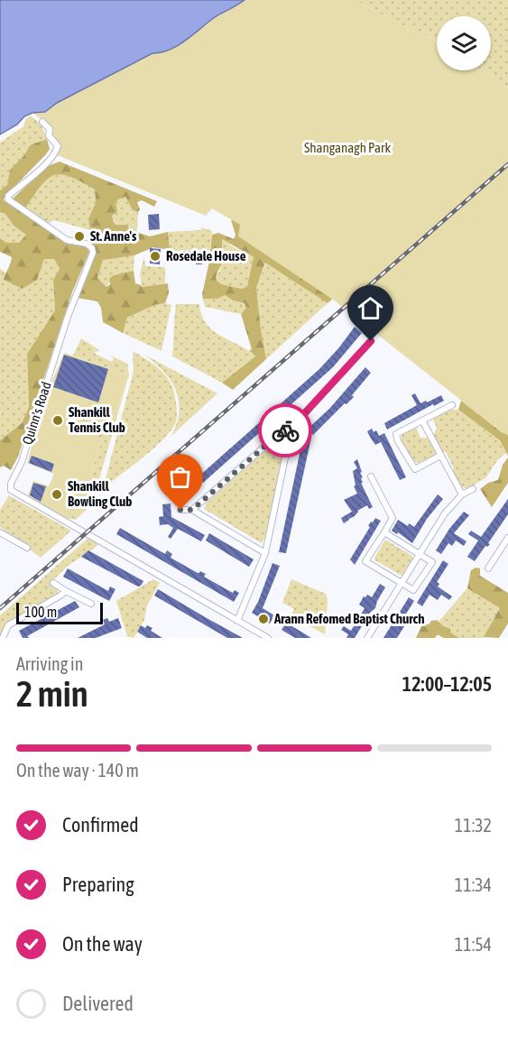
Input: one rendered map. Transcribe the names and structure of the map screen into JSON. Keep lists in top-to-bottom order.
{
  "streets": {
    "street": ["Quinn's Road"]
  },
  "parks": ["Shanganagh Park"],
  "places": [
    "St. Anne's",
    "Rosedale House",
    "Shankill Tennis Club",
    "Shankill Bowling Club",
    "Arann Refomed Baptist Church"
  ],
  "scale_bar": "100 m",
  "page": {
    "scale": "100 m",
    "heading": ["2 min", "Arriving in", "12:00–12:05"],
    "bar": "On the way · 140 m",
    "list": [
      ["Confirmed", "11:32"],
      ["Preparing", "11:34"],
      ["On the way", "11:54"],
      "Delivered"
    ]
  }
}
